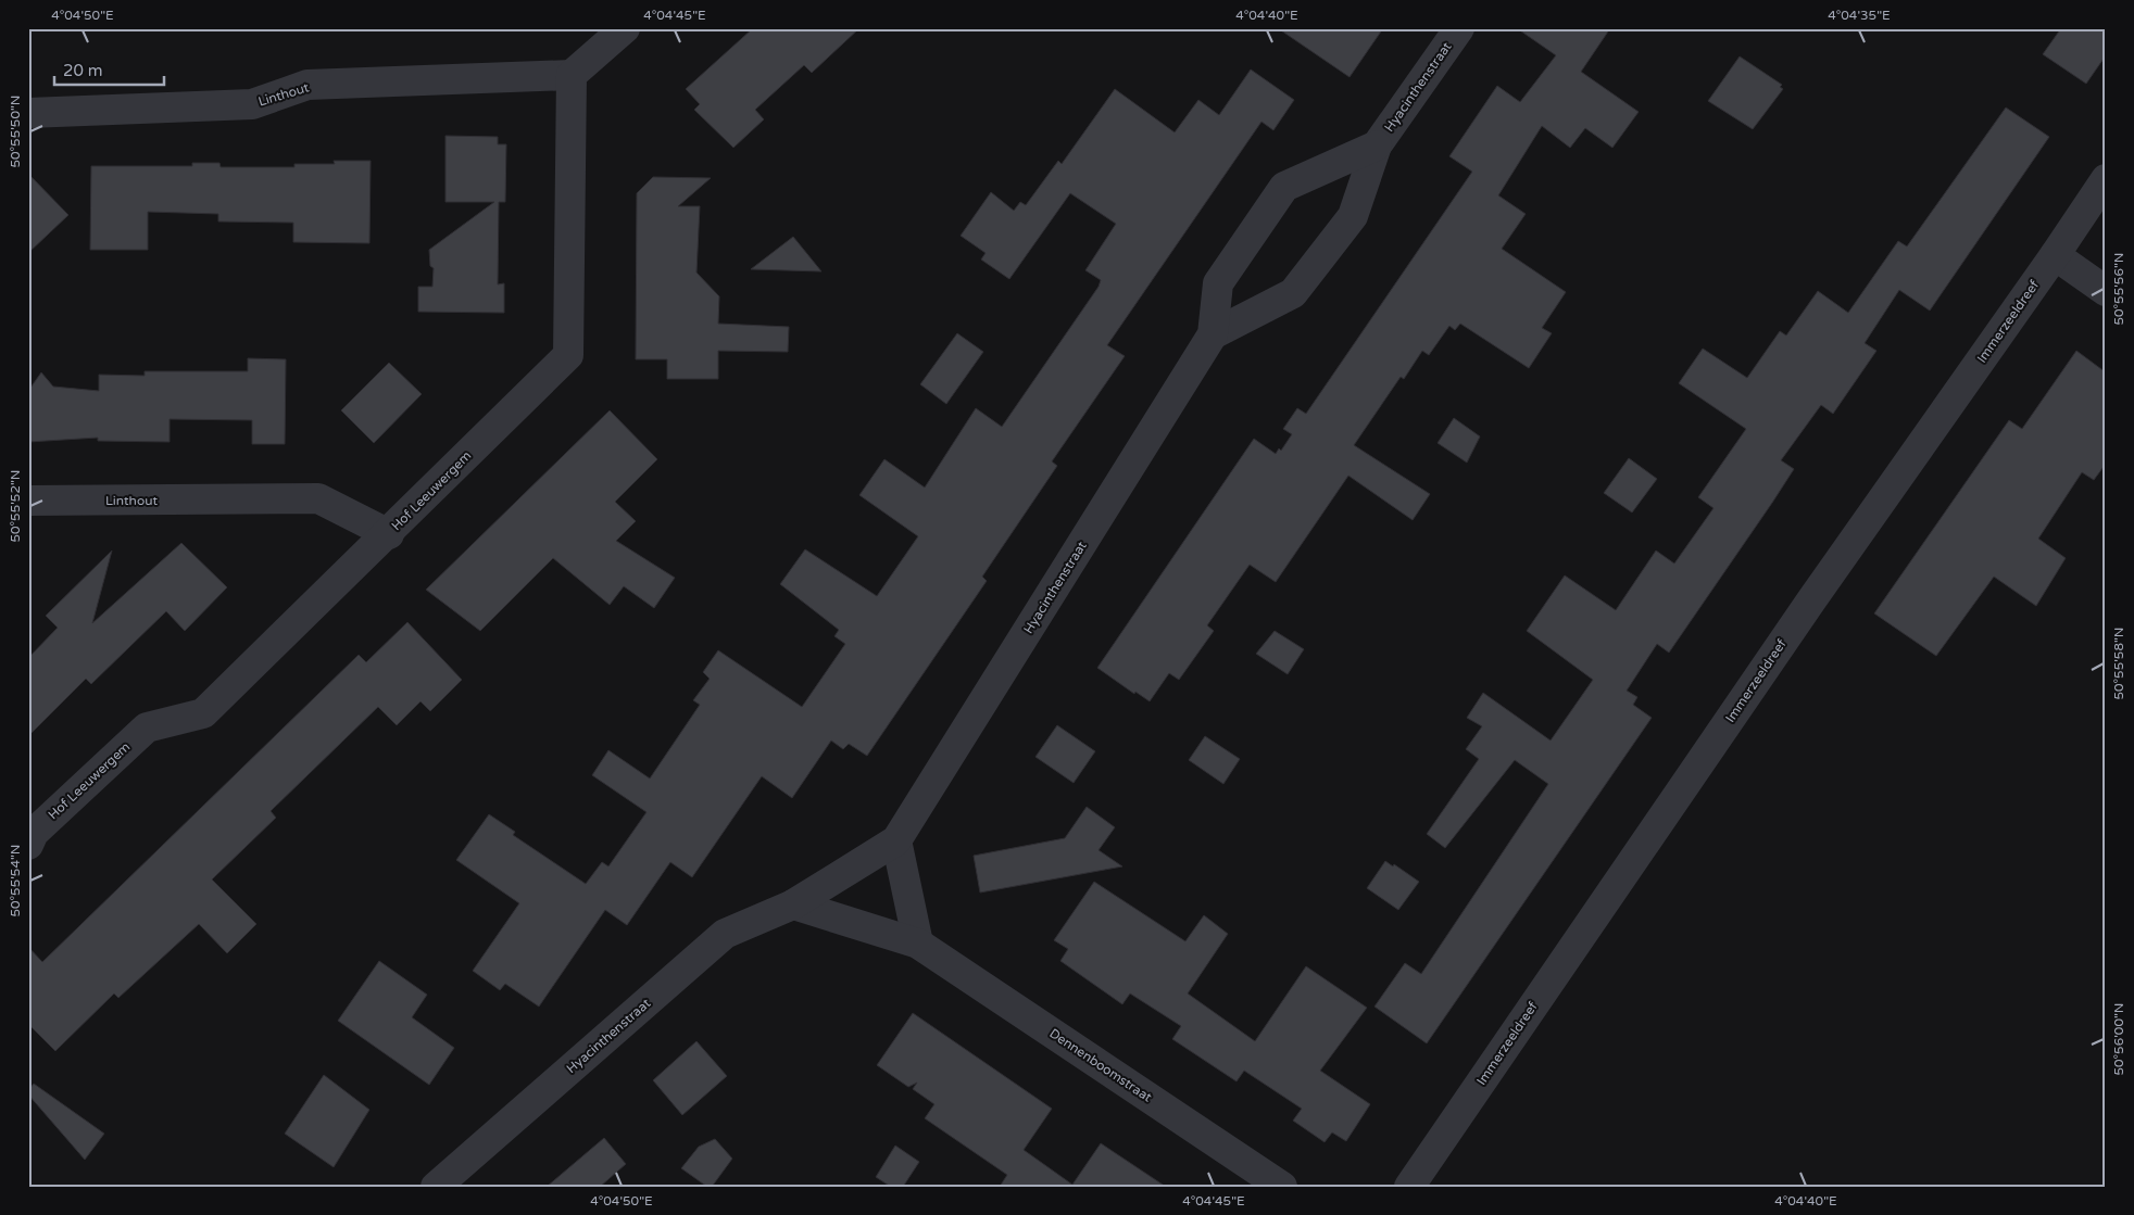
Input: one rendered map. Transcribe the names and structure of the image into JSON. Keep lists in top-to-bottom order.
{
  "streets": {
    "street": [
      "Hyacinthenstraat",
      "Linthout",
      "Immerzeeldreef",
      "Hof Leeuwergem",
      "Dennenboomstraat"
    ]
  },
  "crossings": [
    ["Linthout", "Hof Leeuwergem"]
  ],
  "scale_bar": "20 m",
  "coordinates": [
    "4°04'50\"E",
    "4°04'45\"E",
    "4°04'40\"E",
    "4°04'35\"E",
    "50°55'50\"N",
    "50°55'56\"N",
    "50°55'52\"N",
    "50°55'58\"N",
    "50°55'54\"N",
    "50°56'00\"N"
  ]
}
